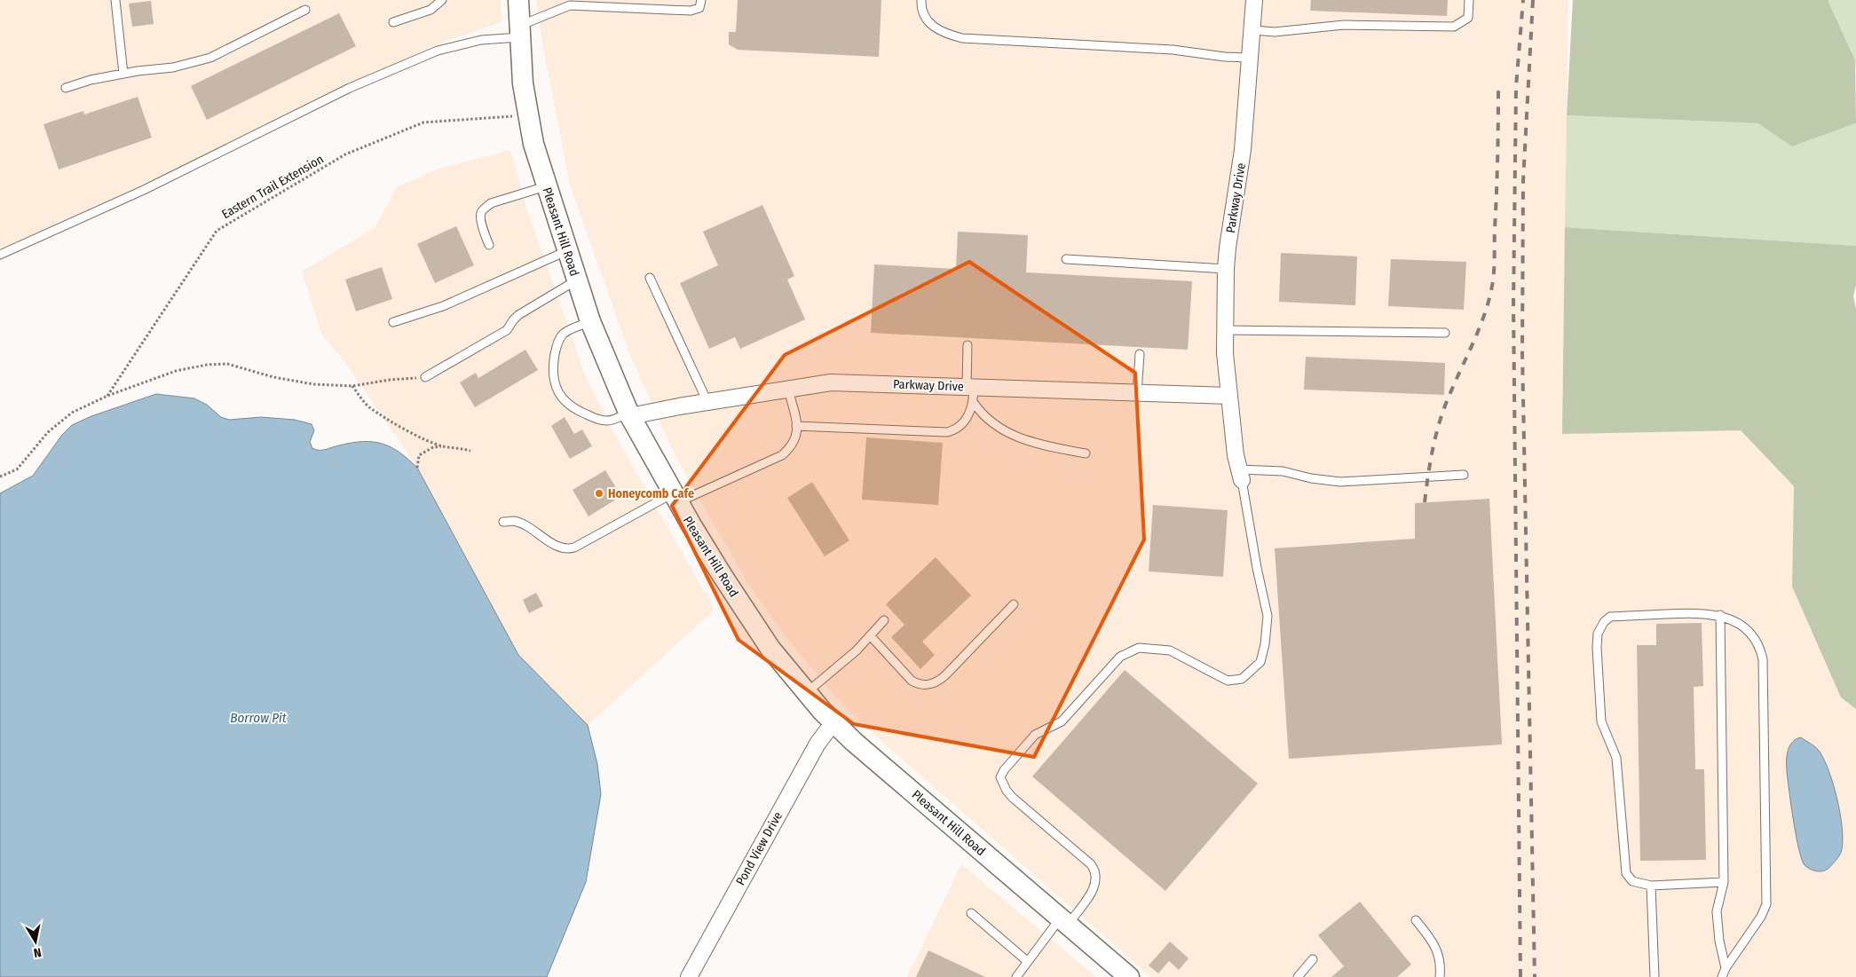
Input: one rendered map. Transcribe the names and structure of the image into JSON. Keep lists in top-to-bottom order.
{
  "streets": {
    "street": ["Parkway Drive", "Pleasant Hill Road", "Pond View Drive"],
    "path": ["Eastern Trail Extension"]
  },
  "crossings": [
    ["Eastern Trail Extension", "Pleasant Hill Road"],
    ["Parkway Drive", "Pleasant Hill Road"],
    ["Pleasant Hill Road", "Pond View Drive"]
  ],
  "water": ["Borrow Pit"],
  "places": ["Honeycomb Cafe"],
  "north": "bottom"
}
